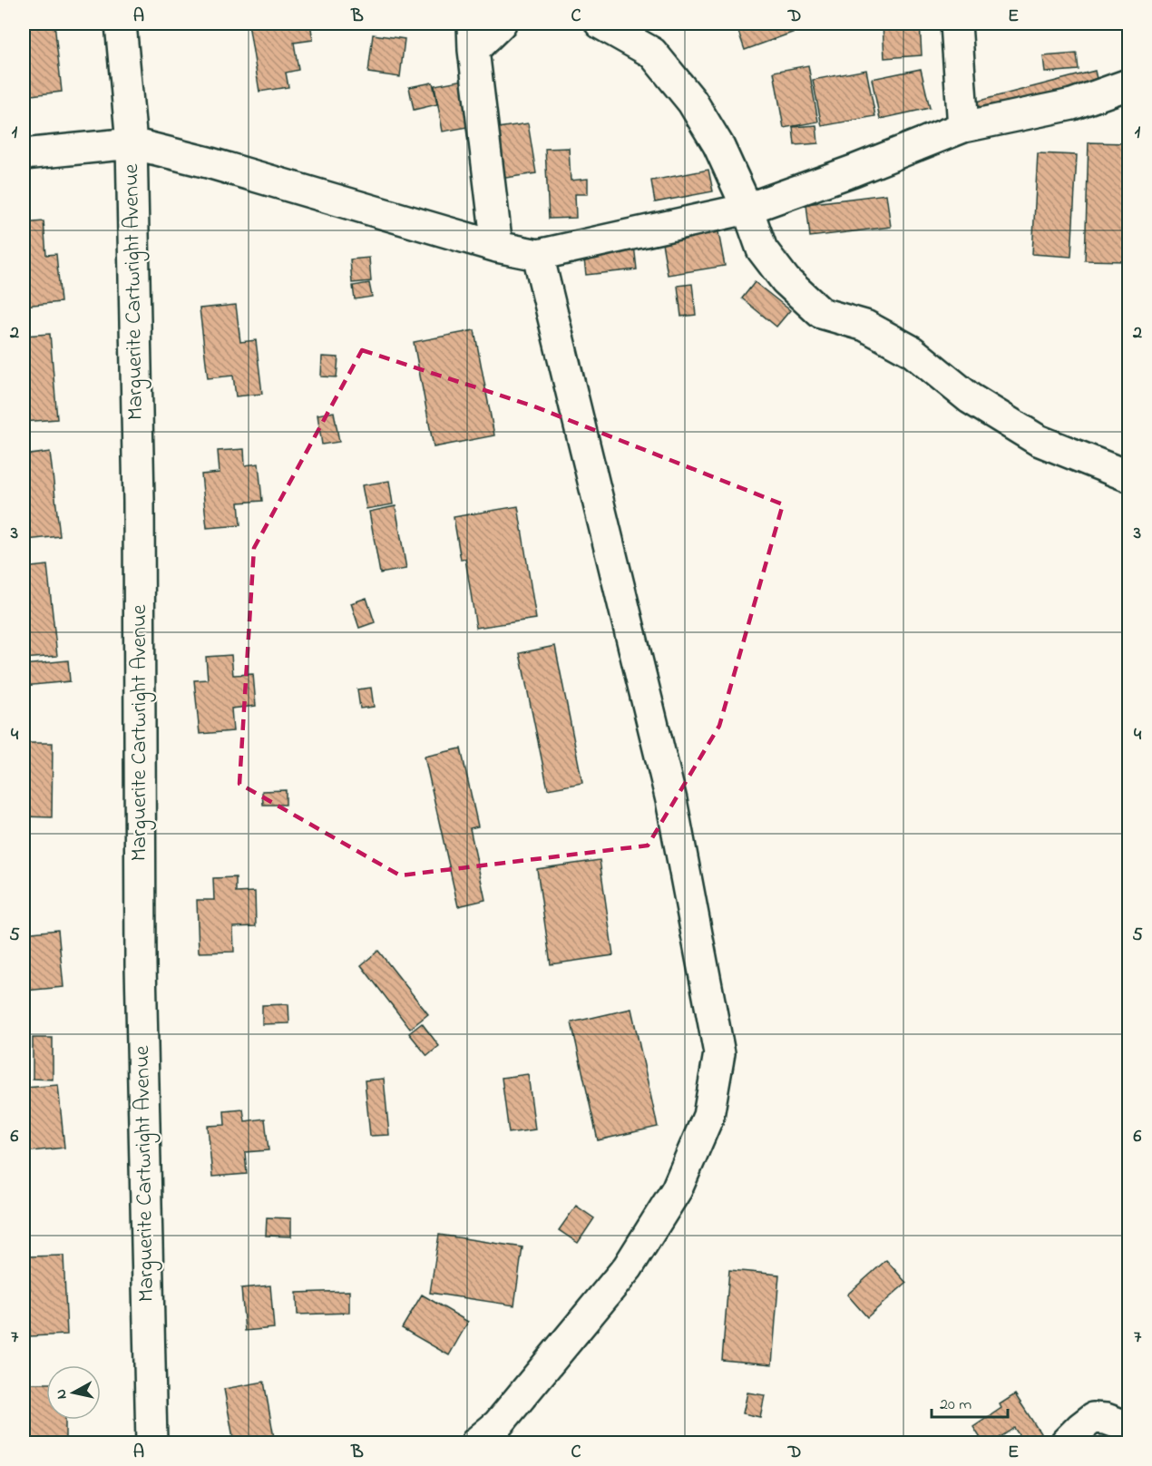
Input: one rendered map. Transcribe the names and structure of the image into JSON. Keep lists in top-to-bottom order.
{
  "streets": {
    "street": ["Marguerite Cartwright Avenue"]
  },
  "scale_bar": "20 m",
  "north": "left",
  "grid": {
    "columns": [
      "A",
      "B",
      "C",
      "D",
      "E"
    ],
    "rows": [
      "1",
      "2",
      "3",
      "4",
      "5",
      "6",
      "7"
    ]
  }
}
